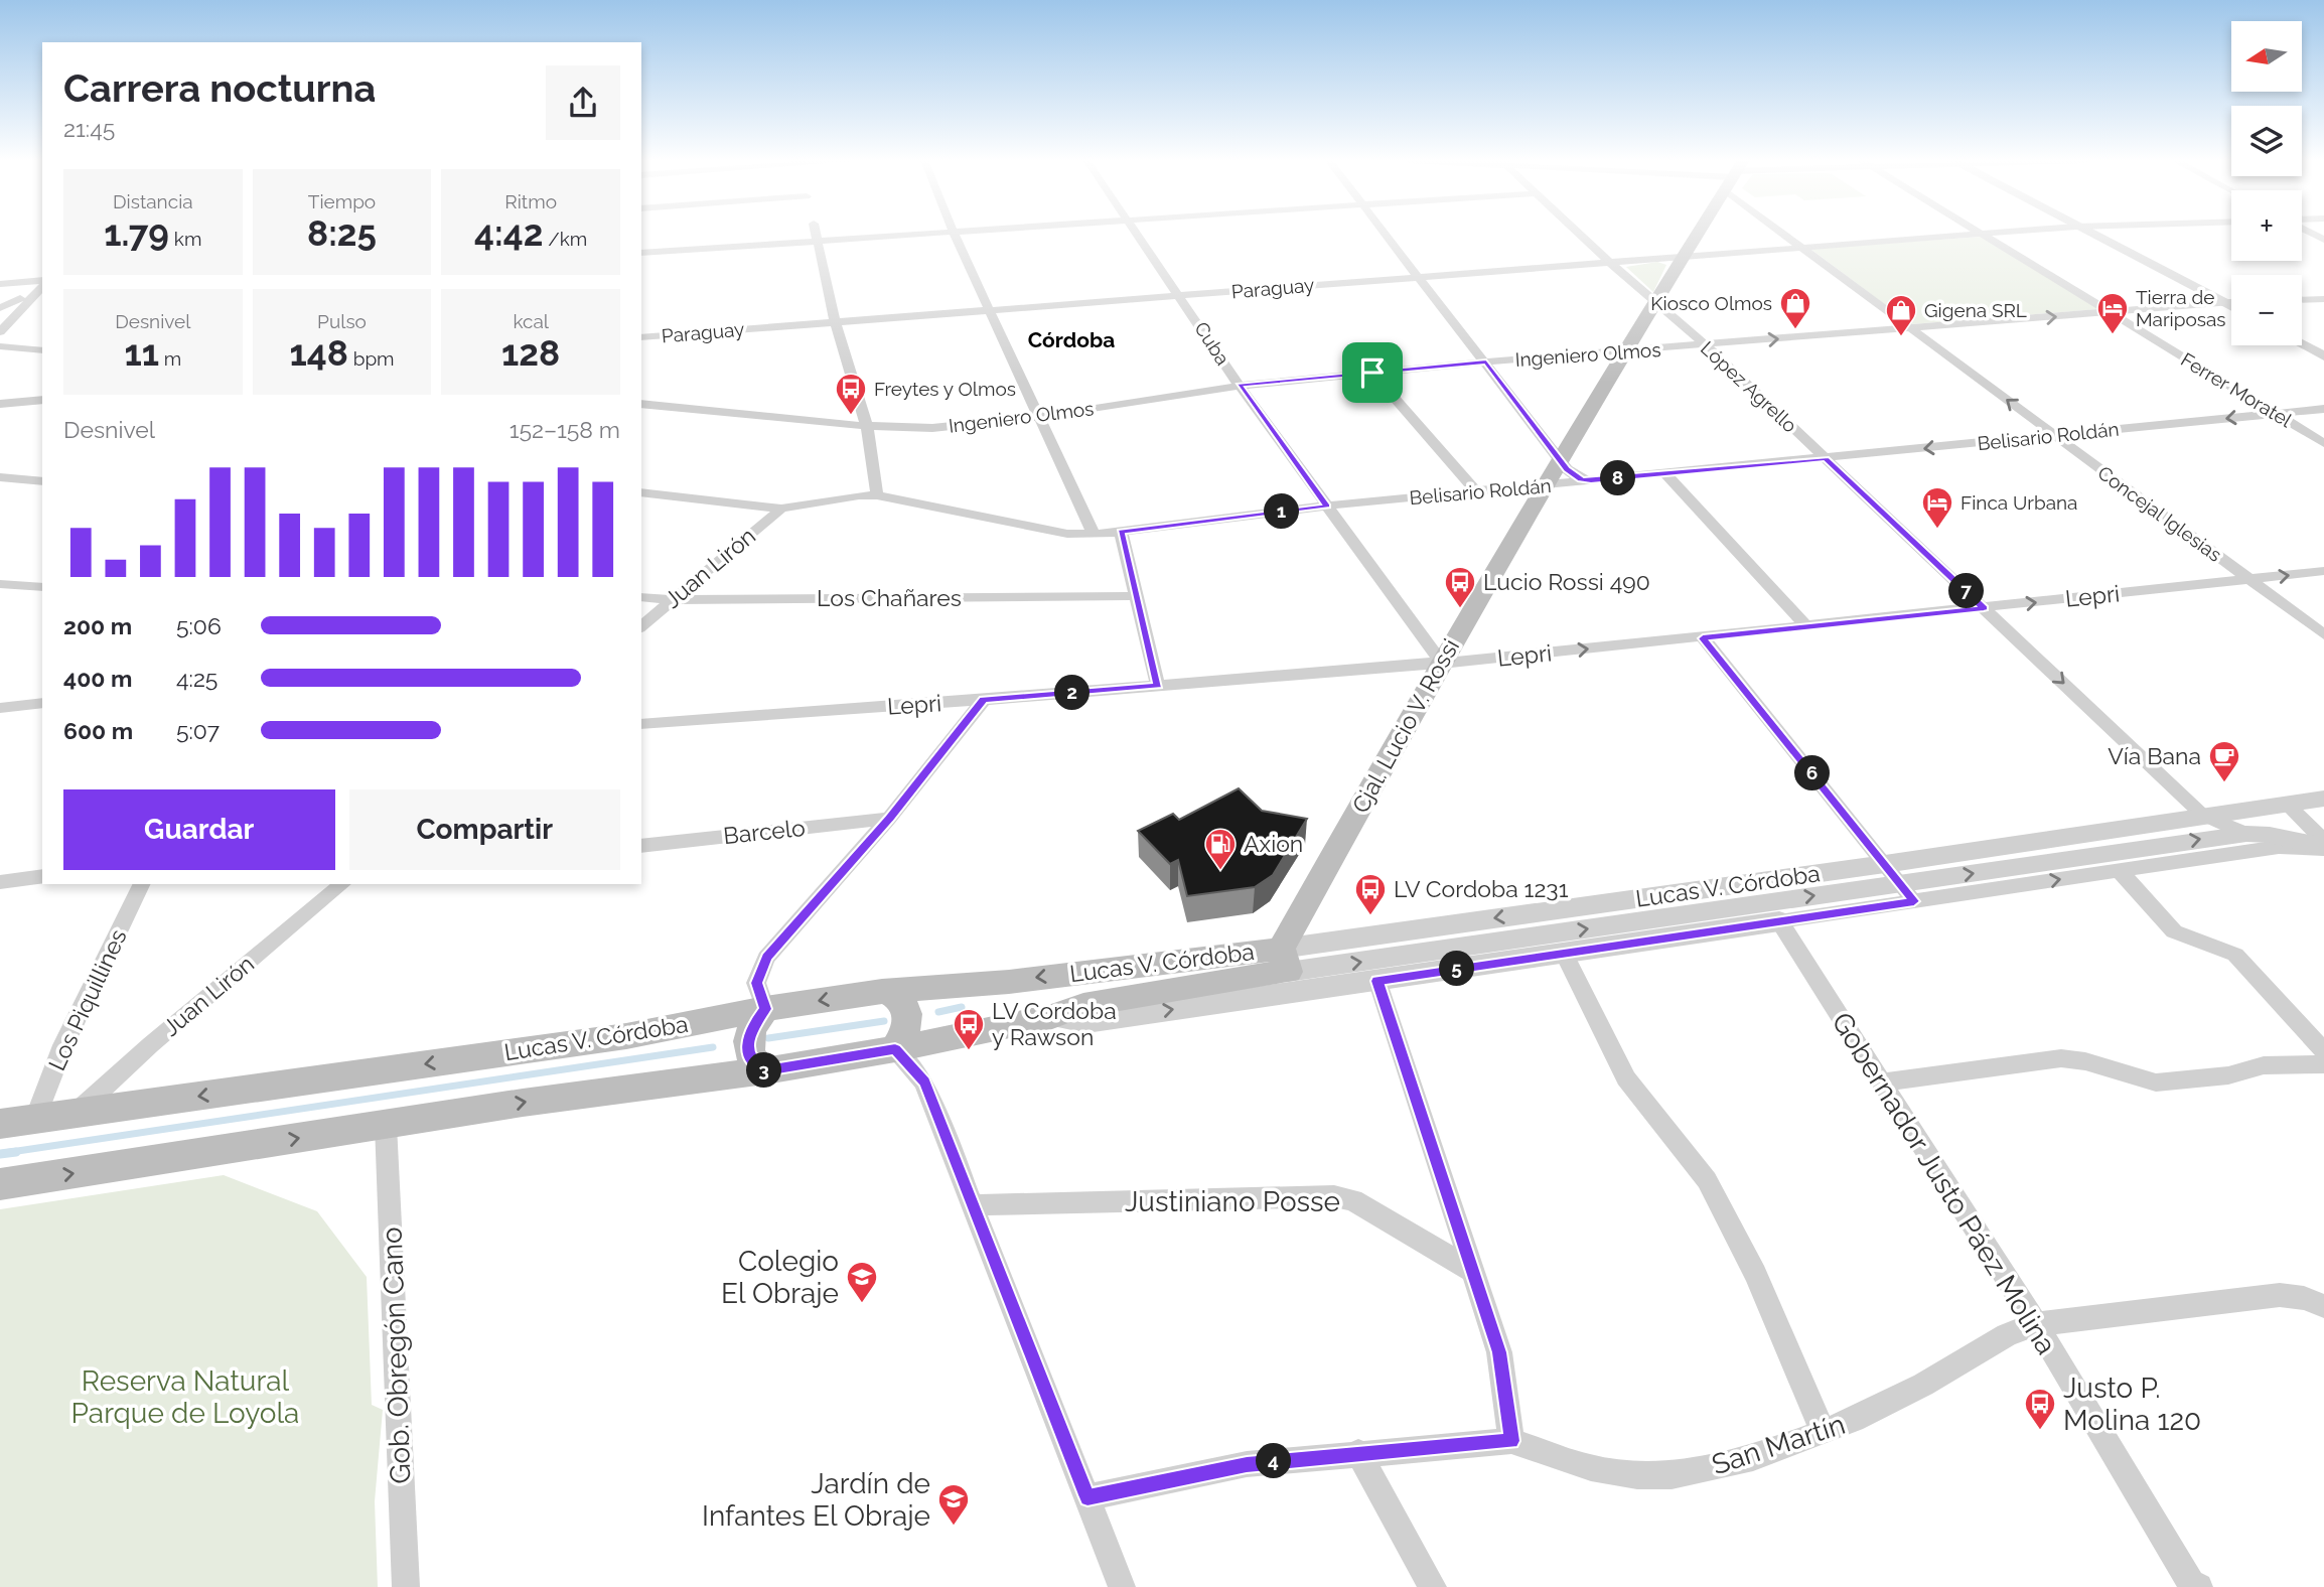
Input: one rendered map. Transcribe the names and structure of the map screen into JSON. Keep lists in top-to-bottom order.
{
  "streets": {
    "main road": ["Cjal. Lucio V. Rossi", "Lucas V. Córdoba"],
    "street": [
      "Paraguay",
      "Cuba",
      "Ingeniero Olmos",
      "López Agrello",
      "Ferrer Moratel",
      "Belisario Roldán",
      "Concejal Iglesias",
      "Juan Lirón",
      "Lepri",
      "Los Chañares",
      "Barcelo",
      "Los Piquillines",
      "Gobernador Justo Páez Molina",
      "Justiniano Posse",
      "Gob. Obregón Cano",
      "San Martín"
    ]
  },
  "crossings": [
    ["Paraguay", "Cuba"],
    ["Paraguay", "López Agrello"],
    ["Paraguay", "Concejal Iglesias"],
    ["Paraguay", "Cjal. Lucio V. Rossi"],
    ["Cuba", "Ingeniero Olmos"],
    ["Cuba", "Belisario Roldán"],
    ["Cuba", "Lepri"],
    ["Cuba", "Cjal. Lucio V. Rossi"],
    ["Ingeniero Olmos", "López Agrello"],
    ["Ingeniero Olmos", "Ferrer Moratel"],
    ["Ingeniero Olmos", "Concejal Iglesias"],
    ["Ingeniero Olmos", "Cjal. Lucio V. Rossi"],
    ["López Agrello", "Belisario Roldán"],
    ["López Agrello", "Lepri"],
    ["López Agrello", "Cjal. Lucio V. Rossi"],
    ["López Agrello", "Lucas V. Córdoba"],
    ["Ferrer Moratel", "Belisario Roldán"],
    ["Belisario Roldán", "Concejal Iglesias"],
    ["Belisario Roldán", "Juan Lirón"],
    ["Belisario Roldán", "Cjal. Lucio V. Rossi"],
    ["Concejal Iglesias", "Lepri"],
    ["Juan Lirón", "Los Chañares"],
    ["Juan Lirón", "Lucas V. Córdoba"],
    ["Lepri", "Cjal. Lucio V. Rossi"],
    ["Cjal. Lucio V. Rossi", "Lucas V. Córdoba"],
    ["Lucas V. Córdoba", "Los Piquillines"],
    ["Lucas V. Córdoba", "Gobernador Justo Páez Molina"],
    ["Lucas V. Córdoba", "Gob. Obregón Cano"],
    ["Gobernador Justo Páez Molina", "San Martín"]
  ],
  "one_way": ["Lepri"],
  "districts": ["Córdoba"],
  "parks": ["Reserva Natural Parque de Loyola"],
  "places": {
    "shop": ["Kiosco Olmos", "Gigena SRL"],
    "hotel": ["Tierra de Mariposas", "Finca Urbana"],
    "bus stop": [
      "Freytes y Olmos",
      "Lucio Rossi 490",
      "LV Cordoba 1231",
      "LV Cordoba y Rawson",
      "Justo P. Molina 120"
    ],
    "cafe": ["Vía Bana"],
    "fuel station": ["Axion"],
    "school or university": ["Colegio El Obraje", "Jardín de Infantes El Obraje"]
  },
  "north": "left",
  "page": {
    "map_buttons": ["+", "−"],
    "heading": ["Carrera nocturna", "21:45"],
    "stats": [
      ["Distancia", "1.79 km"],
      ["Tiempo", "8:25"],
      ["Ritmo", "4:42 /km"],
      ["Desnivel", "11 m"],
      ["Pulso", "148 bpm"],
      ["kcal", "128"]
    ],
    "chart": ["Desnivel", "152–158 m"],
    "pins": [
      "8",
      "1",
      "7",
      "2",
      "6",
      "5",
      "3",
      "4"
    ],
    "list": [
      {
        "name": "200 m",
        "note": "5:06"
      },
      {
        "name": "400 m",
        "note": "4:25"
      },
      {
        "name": "600 m",
        "note": "5:07"
      }
    ],
    "buttons": ["Guardar", "Compartir"]
  }
}
